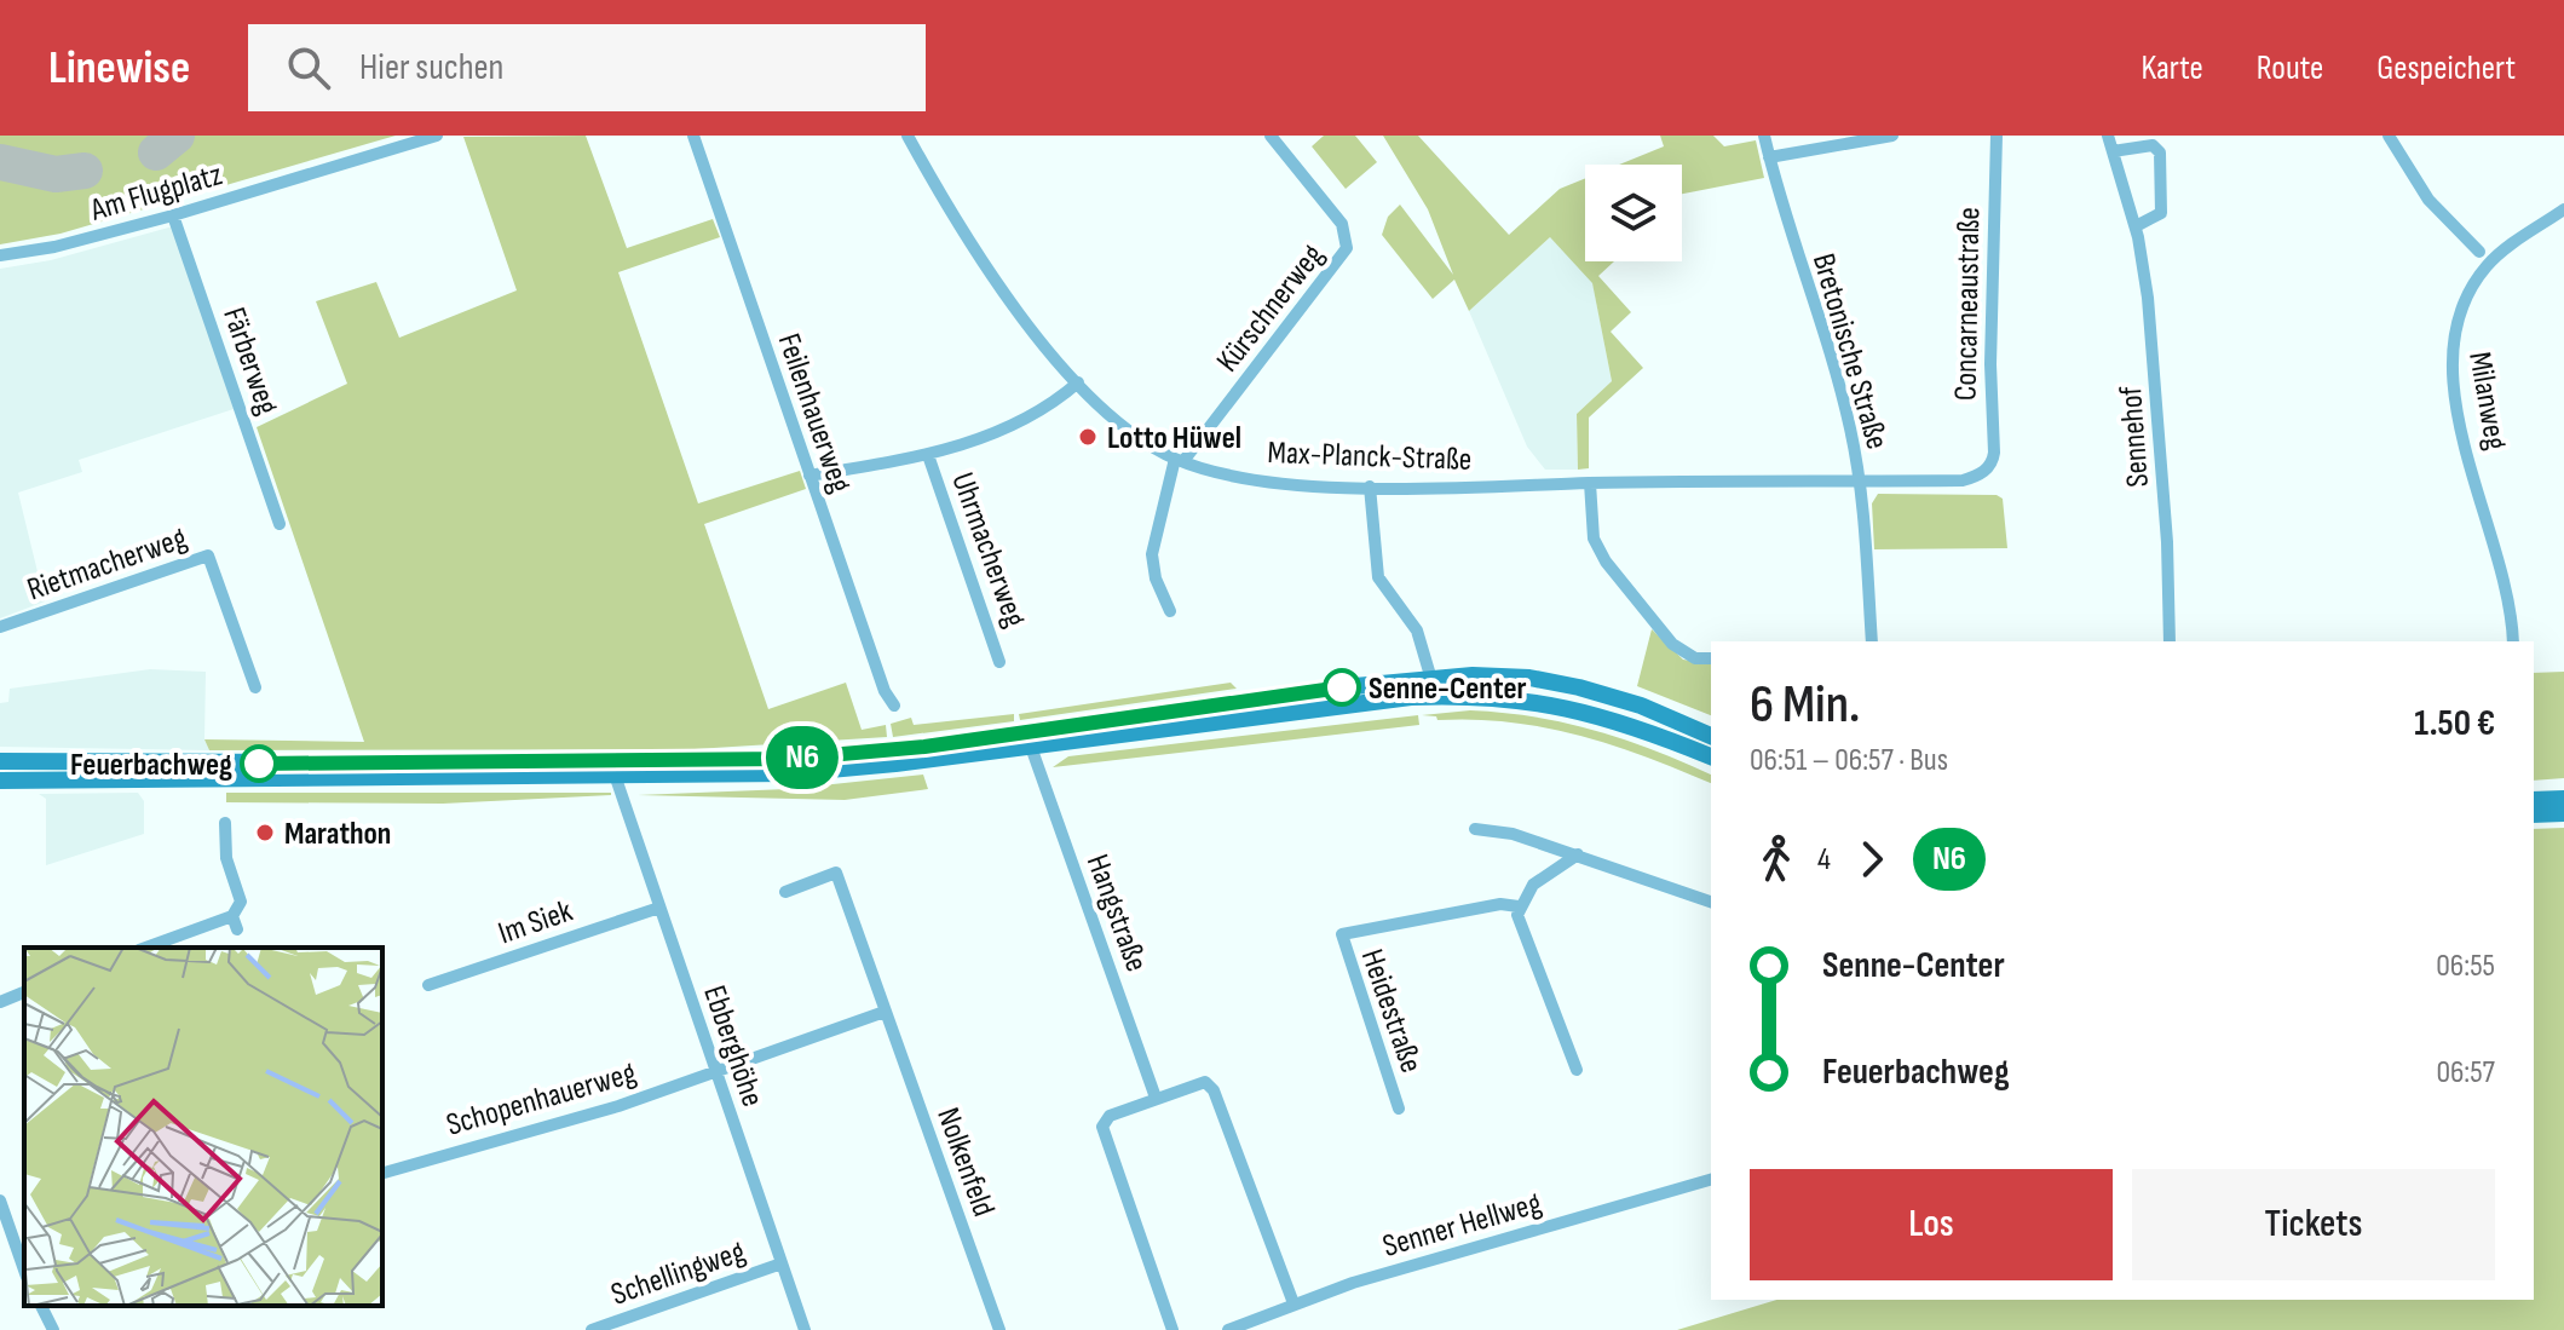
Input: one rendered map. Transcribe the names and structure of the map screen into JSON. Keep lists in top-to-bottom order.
{
  "streets": {
    "street": [
      "Am Flugplatz",
      "Concarneaustraße",
      "Kürschnerweg",
      "Bretonische Straße",
      "Färberweg",
      "Milanweg",
      "Feilenhauerweg",
      "Sennehof",
      "Max-Planck-Straße",
      "Uhrmacherweg",
      "Rietmacherweg",
      "Hangstraße",
      "Im Siek",
      "Heidestraße",
      "Ebberghöhe",
      "Schopenhauerweg",
      "Nolkenfeld",
      "Senner Hellweg",
      "Schellingweg"
    ]
  },
  "crossings": [
    ["Am Flugplatz", "Färberweg"],
    ["Concarneaustraße", "Max-Planck-Straße"],
    ["Kürschnerweg", "Max-Planck-Straße"],
    ["Bretonische Straße", "Max-Planck-Straße"],
    ["Im Siek", "Ebberghöhe"],
    ["Ebberghöhe", "Schopenhauerweg"],
    ["Ebberghöhe", "Schellingweg"]
  ],
  "places": [
    "Lotto Hüwel",
    "Senne-Center",
    "Feuerbachweg",
    "Marathon"
  ],
  "lines": ["bus line N6"],
  "page": {
    "header": "Linewise",
    "search": "Hier suchen",
    "nav": ["Karte", "Route", "Gespeichert"],
    "on_map": "N6",
    "heading": ["6 Min.", "06:51 – 06:57 · Bus", "1.50 €"],
    "legs": ["4", "N6"],
    "list": [
      {
        "name": "Senne-Center",
        "value": "06:55"
      },
      {
        "name": "Feuerbachweg",
        "value": "06:57"
      }
    ],
    "buttons": ["Los", "Tickets"]
  }
}
